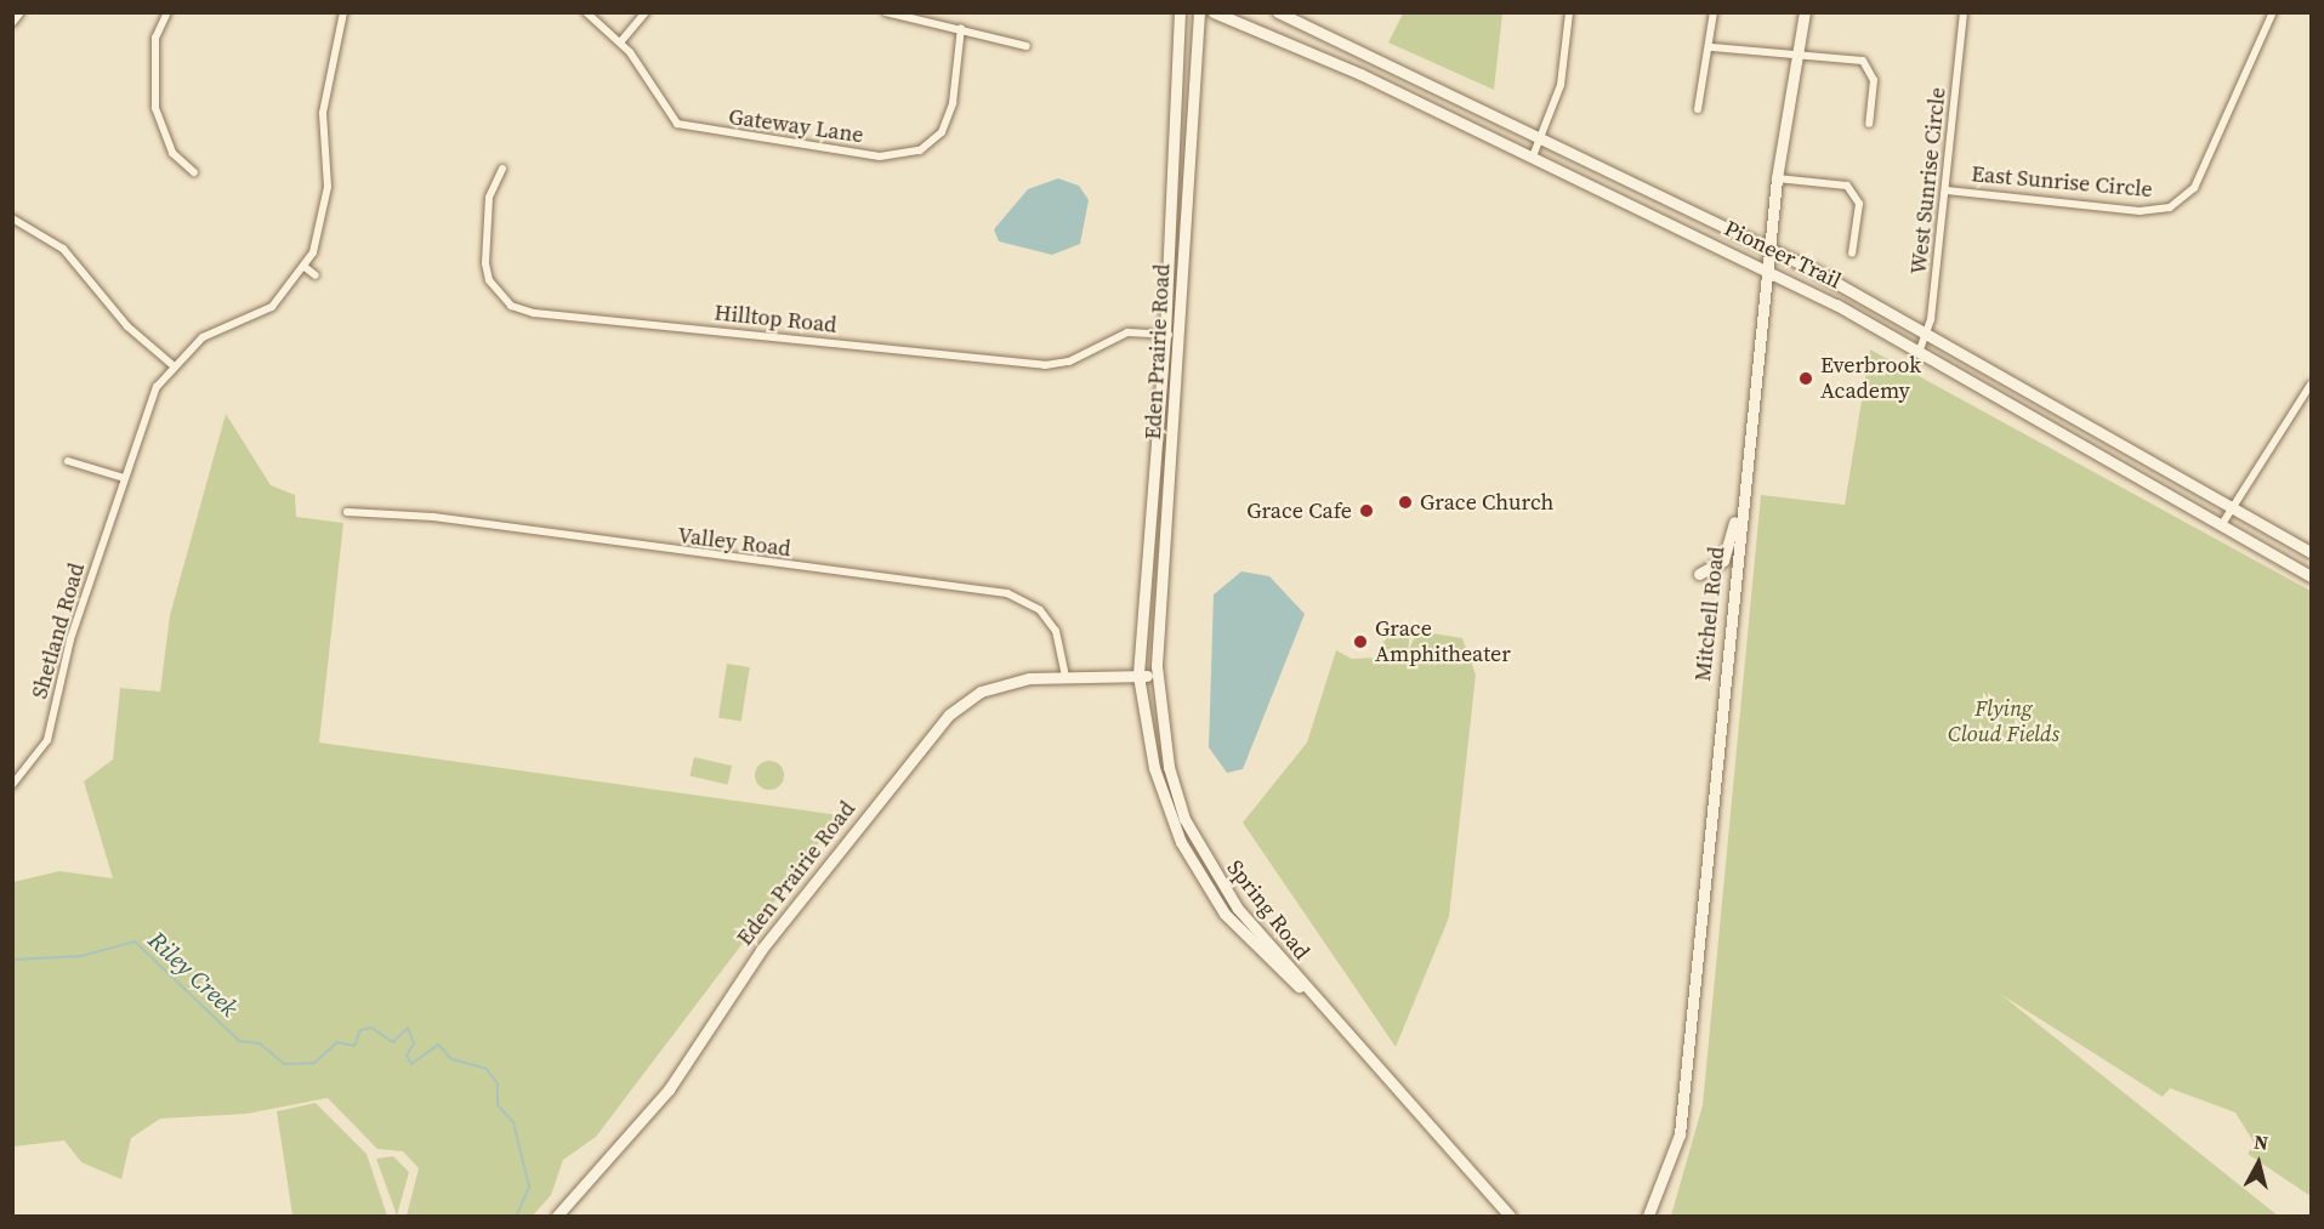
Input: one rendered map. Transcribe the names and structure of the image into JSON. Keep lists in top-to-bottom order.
{
  "streets": {
    "main road": [
      "Pioneer Trail",
      "Eden Prairie Road",
      "Mitchell Road",
      "Spring Road"
    ],
    "street": [
      "Gateway Lane",
      "West Sunrise Circle",
      "East Sunrise Circle",
      "Hilltop Road",
      "Valley Road",
      "Shetland Road"
    ]
  },
  "crossings": [
    ["West Sunrise Circle", "East Sunrise Circle"],
    ["West Sunrise Circle", "Pioneer Trail"],
    ["Pioneer Trail", "Mitchell Road"],
    ["Hilltop Road", "Eden Prairie Road"],
    ["Eden Prairie Road", "Valley Road"],
    ["Eden Prairie Road", "Spring Road"]
  ],
  "water": ["Riley Creek"],
  "parks": ["Flying Cloud Fields"],
  "places": [
    "Everbrook Academy",
    "Grace Church",
    "Grace Cafe",
    "Grace Amphitheater"
  ],
  "north": "top"
}
